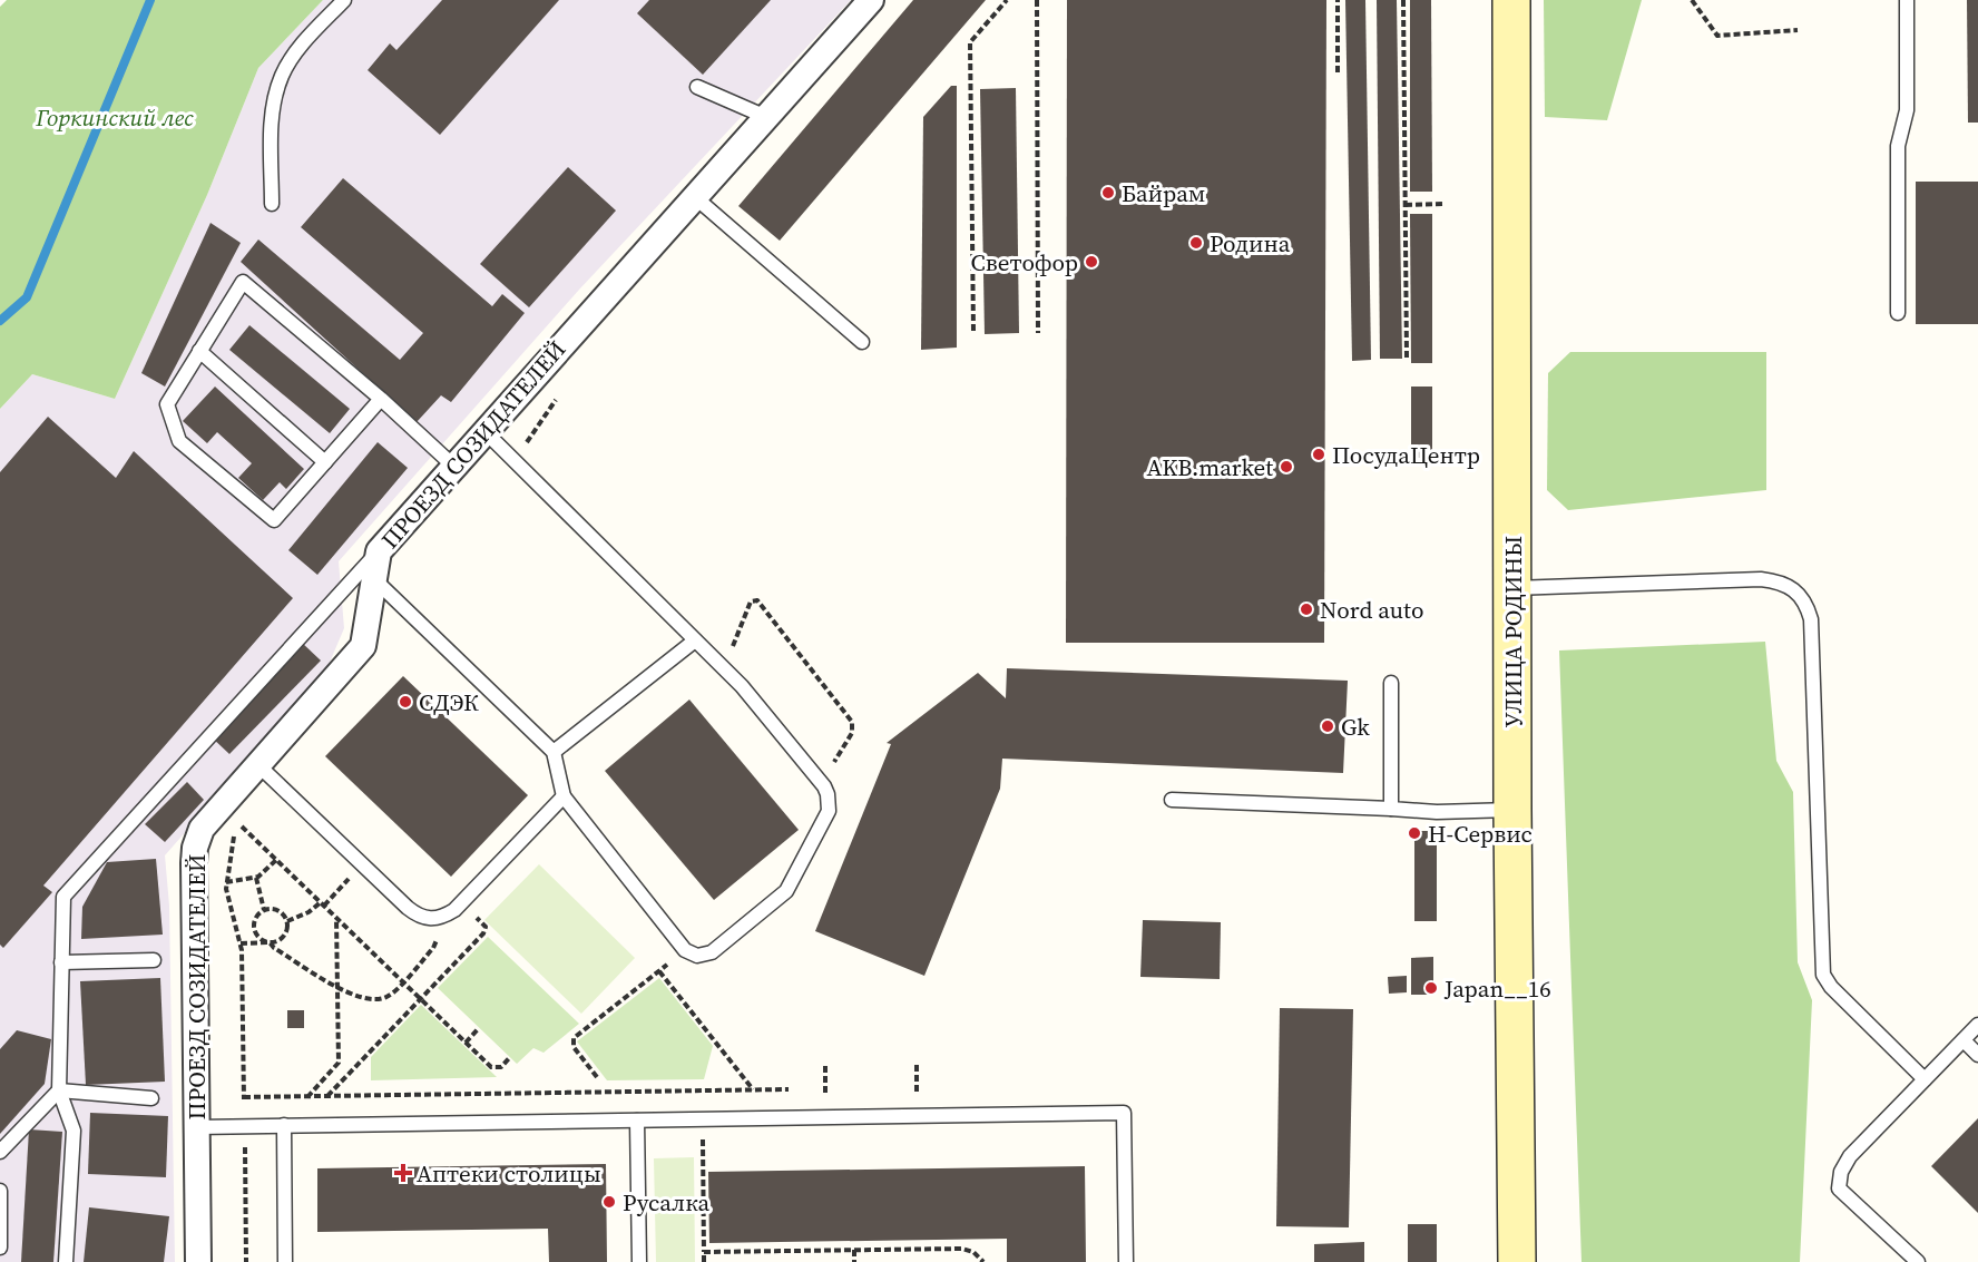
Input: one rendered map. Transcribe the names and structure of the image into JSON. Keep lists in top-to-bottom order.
{
  "streets": {
    "street": ["ПРОЕЗД СОЗИДАТЕЛЕЙ", "УЛИЦА РОДИНЫ"]
  },
  "parks": ["Горкинский лес"],
  "places": {
    "other": [
      "Байрам",
      "Родина",
      "Светофор",
      "ПосудаЦентр",
      "AKB.market",
      "Nord auto",
      "СДЭК",
      "Gk",
      "Н-Сервис",
      "Japan__16",
      "Русалка"
    ],
    "health": ["Аптеки столицы"]
  }
}
